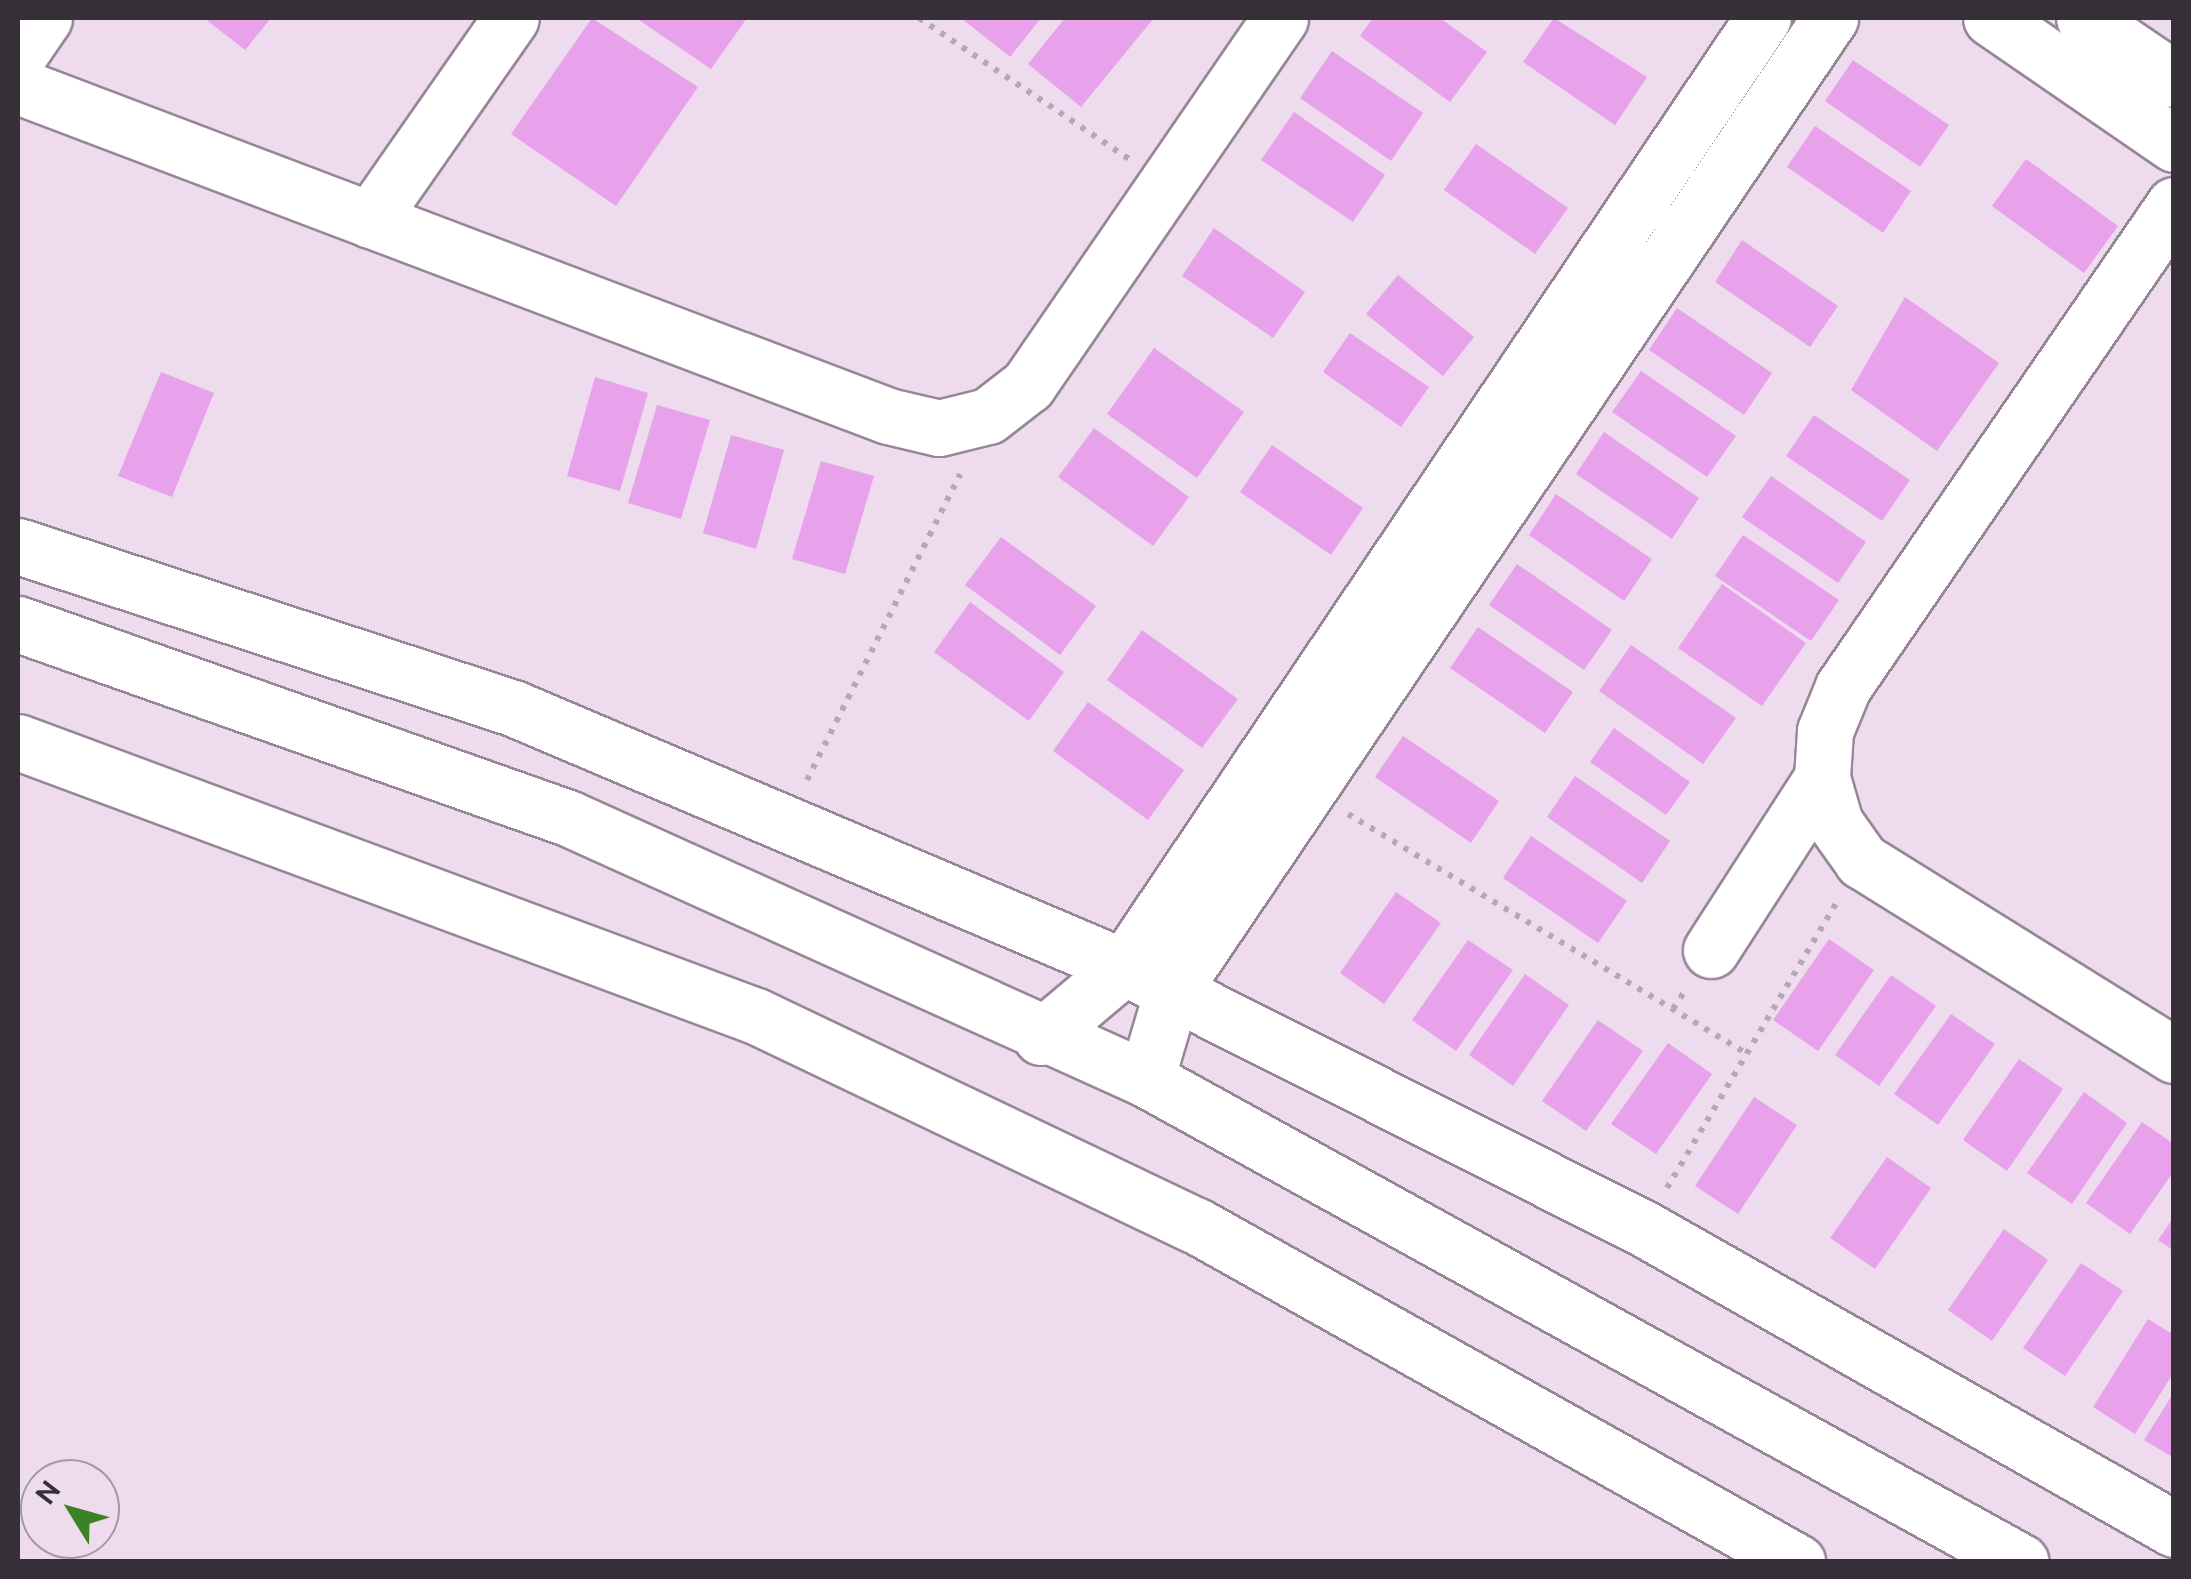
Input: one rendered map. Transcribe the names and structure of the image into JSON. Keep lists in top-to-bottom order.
{
  "north": "top left"
}
